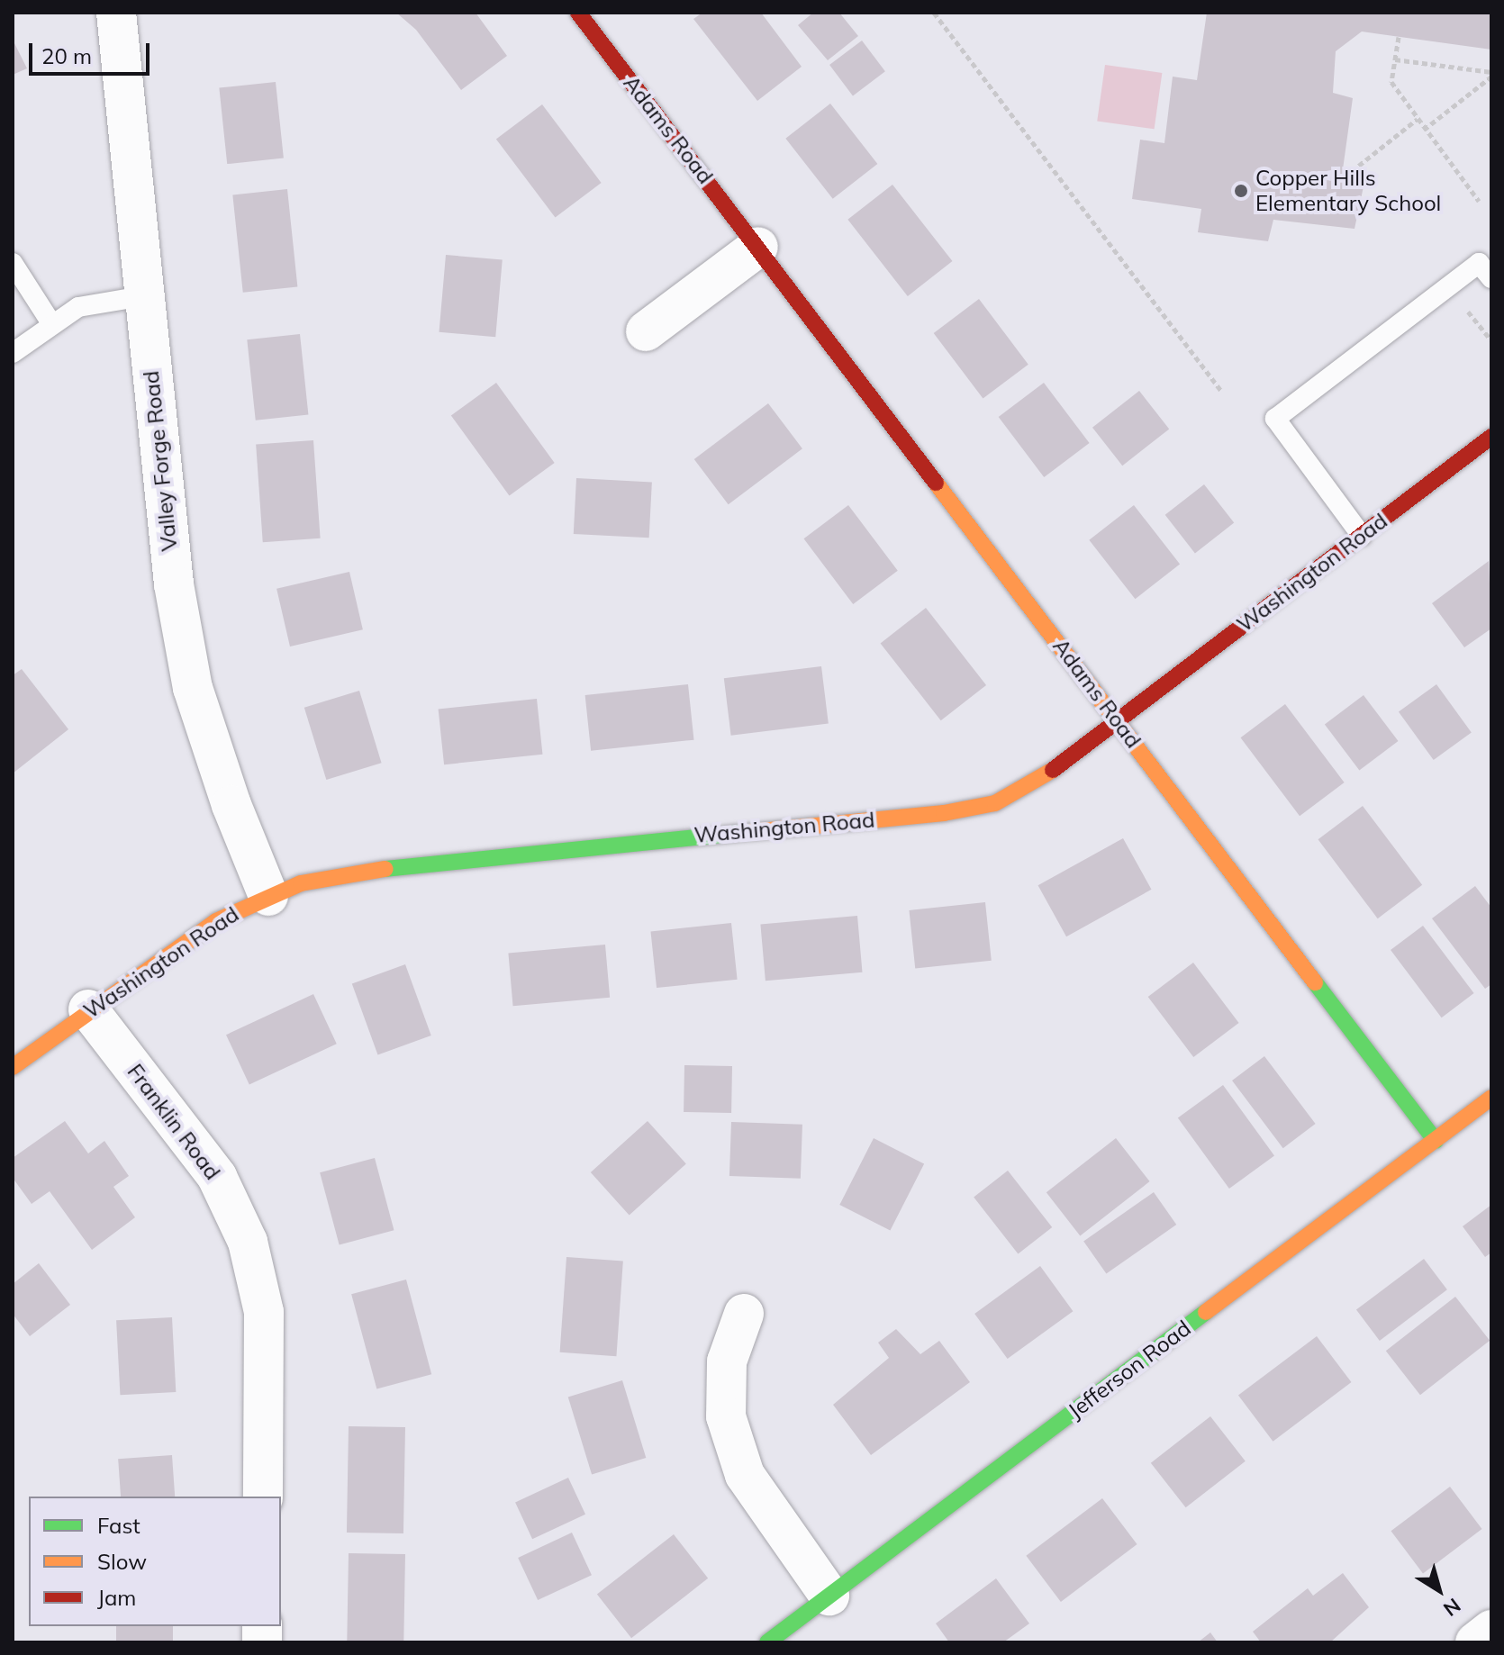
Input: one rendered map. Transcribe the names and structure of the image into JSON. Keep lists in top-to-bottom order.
{
  "streets": {
    "street": [
      "Adams Road",
      "Valley Forge Road",
      "Washington Road",
      "Franklin Road",
      "Jefferson Road"
    ]
  },
  "crossings": [
    ["Adams Road", "Washington Road"],
    ["Adams Road", "Jefferson Road"],
    ["Valley Forge Road", "Washington Road"],
    ["Washington Road", "Franklin Road"]
  ],
  "places": ["Copper Hills Elementary School"],
  "legend": ["Fast", "Slow", "Jam"],
  "scale_bar": "20 m",
  "north": "bottom right"
}
